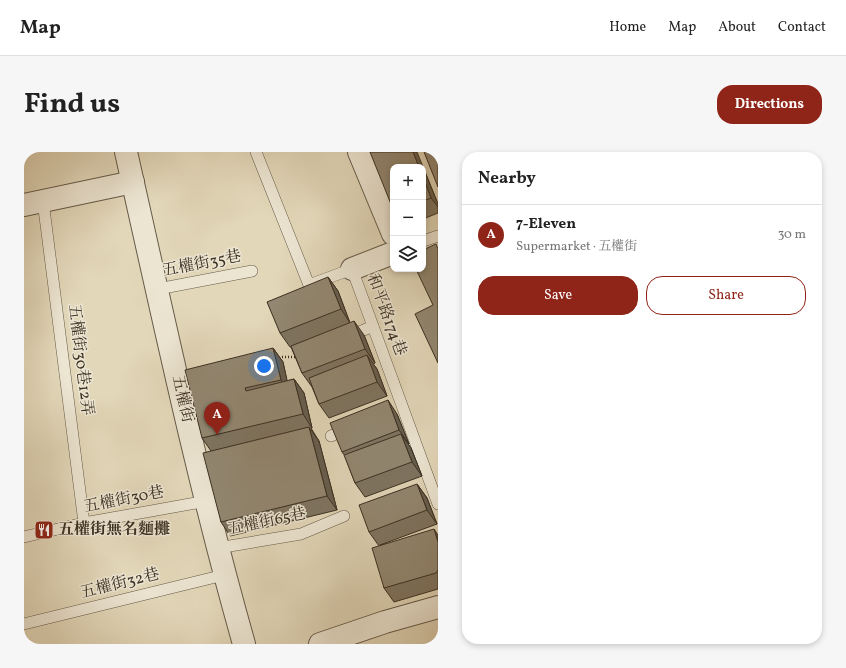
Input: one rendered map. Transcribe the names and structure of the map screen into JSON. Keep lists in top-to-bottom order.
{
  "streets": {
    "street": ["五權街"],
    "lane": [
      "五權街35巷",
      "和平路174巷",
      "五權街30巷12弄",
      "五權街30巷",
      "五權街65巷",
      "五權街32巷"
    ]
  },
  "crossings": [
    ["五權街35巷", "五權街"],
    ["五權街30巷12弄", "五權街30巷"],
    ["五權街", "五權街30巷"],
    ["五權街", "五權街65巷"],
    ["五權街", "五權街32巷"]
  ],
  "places": {
    "restaurant": ["五權街無名麵攤"]
  },
  "page": {
    "header": "Map",
    "nav": [
      "Home",
      "Map",
      "About",
      "Contact"
    ],
    "title": "Find us",
    "buttons": [
      "Directions",
      ["Save", "Share"]
    ],
    "heading": "Nearby",
    "map_buttons": ["+", "−"],
    "list": [
      {
        "mark": "A",
        "name": "7-Eleven",
        "note": "Supermarket · 五權街",
        "value": "30 m"
      }
    ],
    "pins": "A"
  }
}
